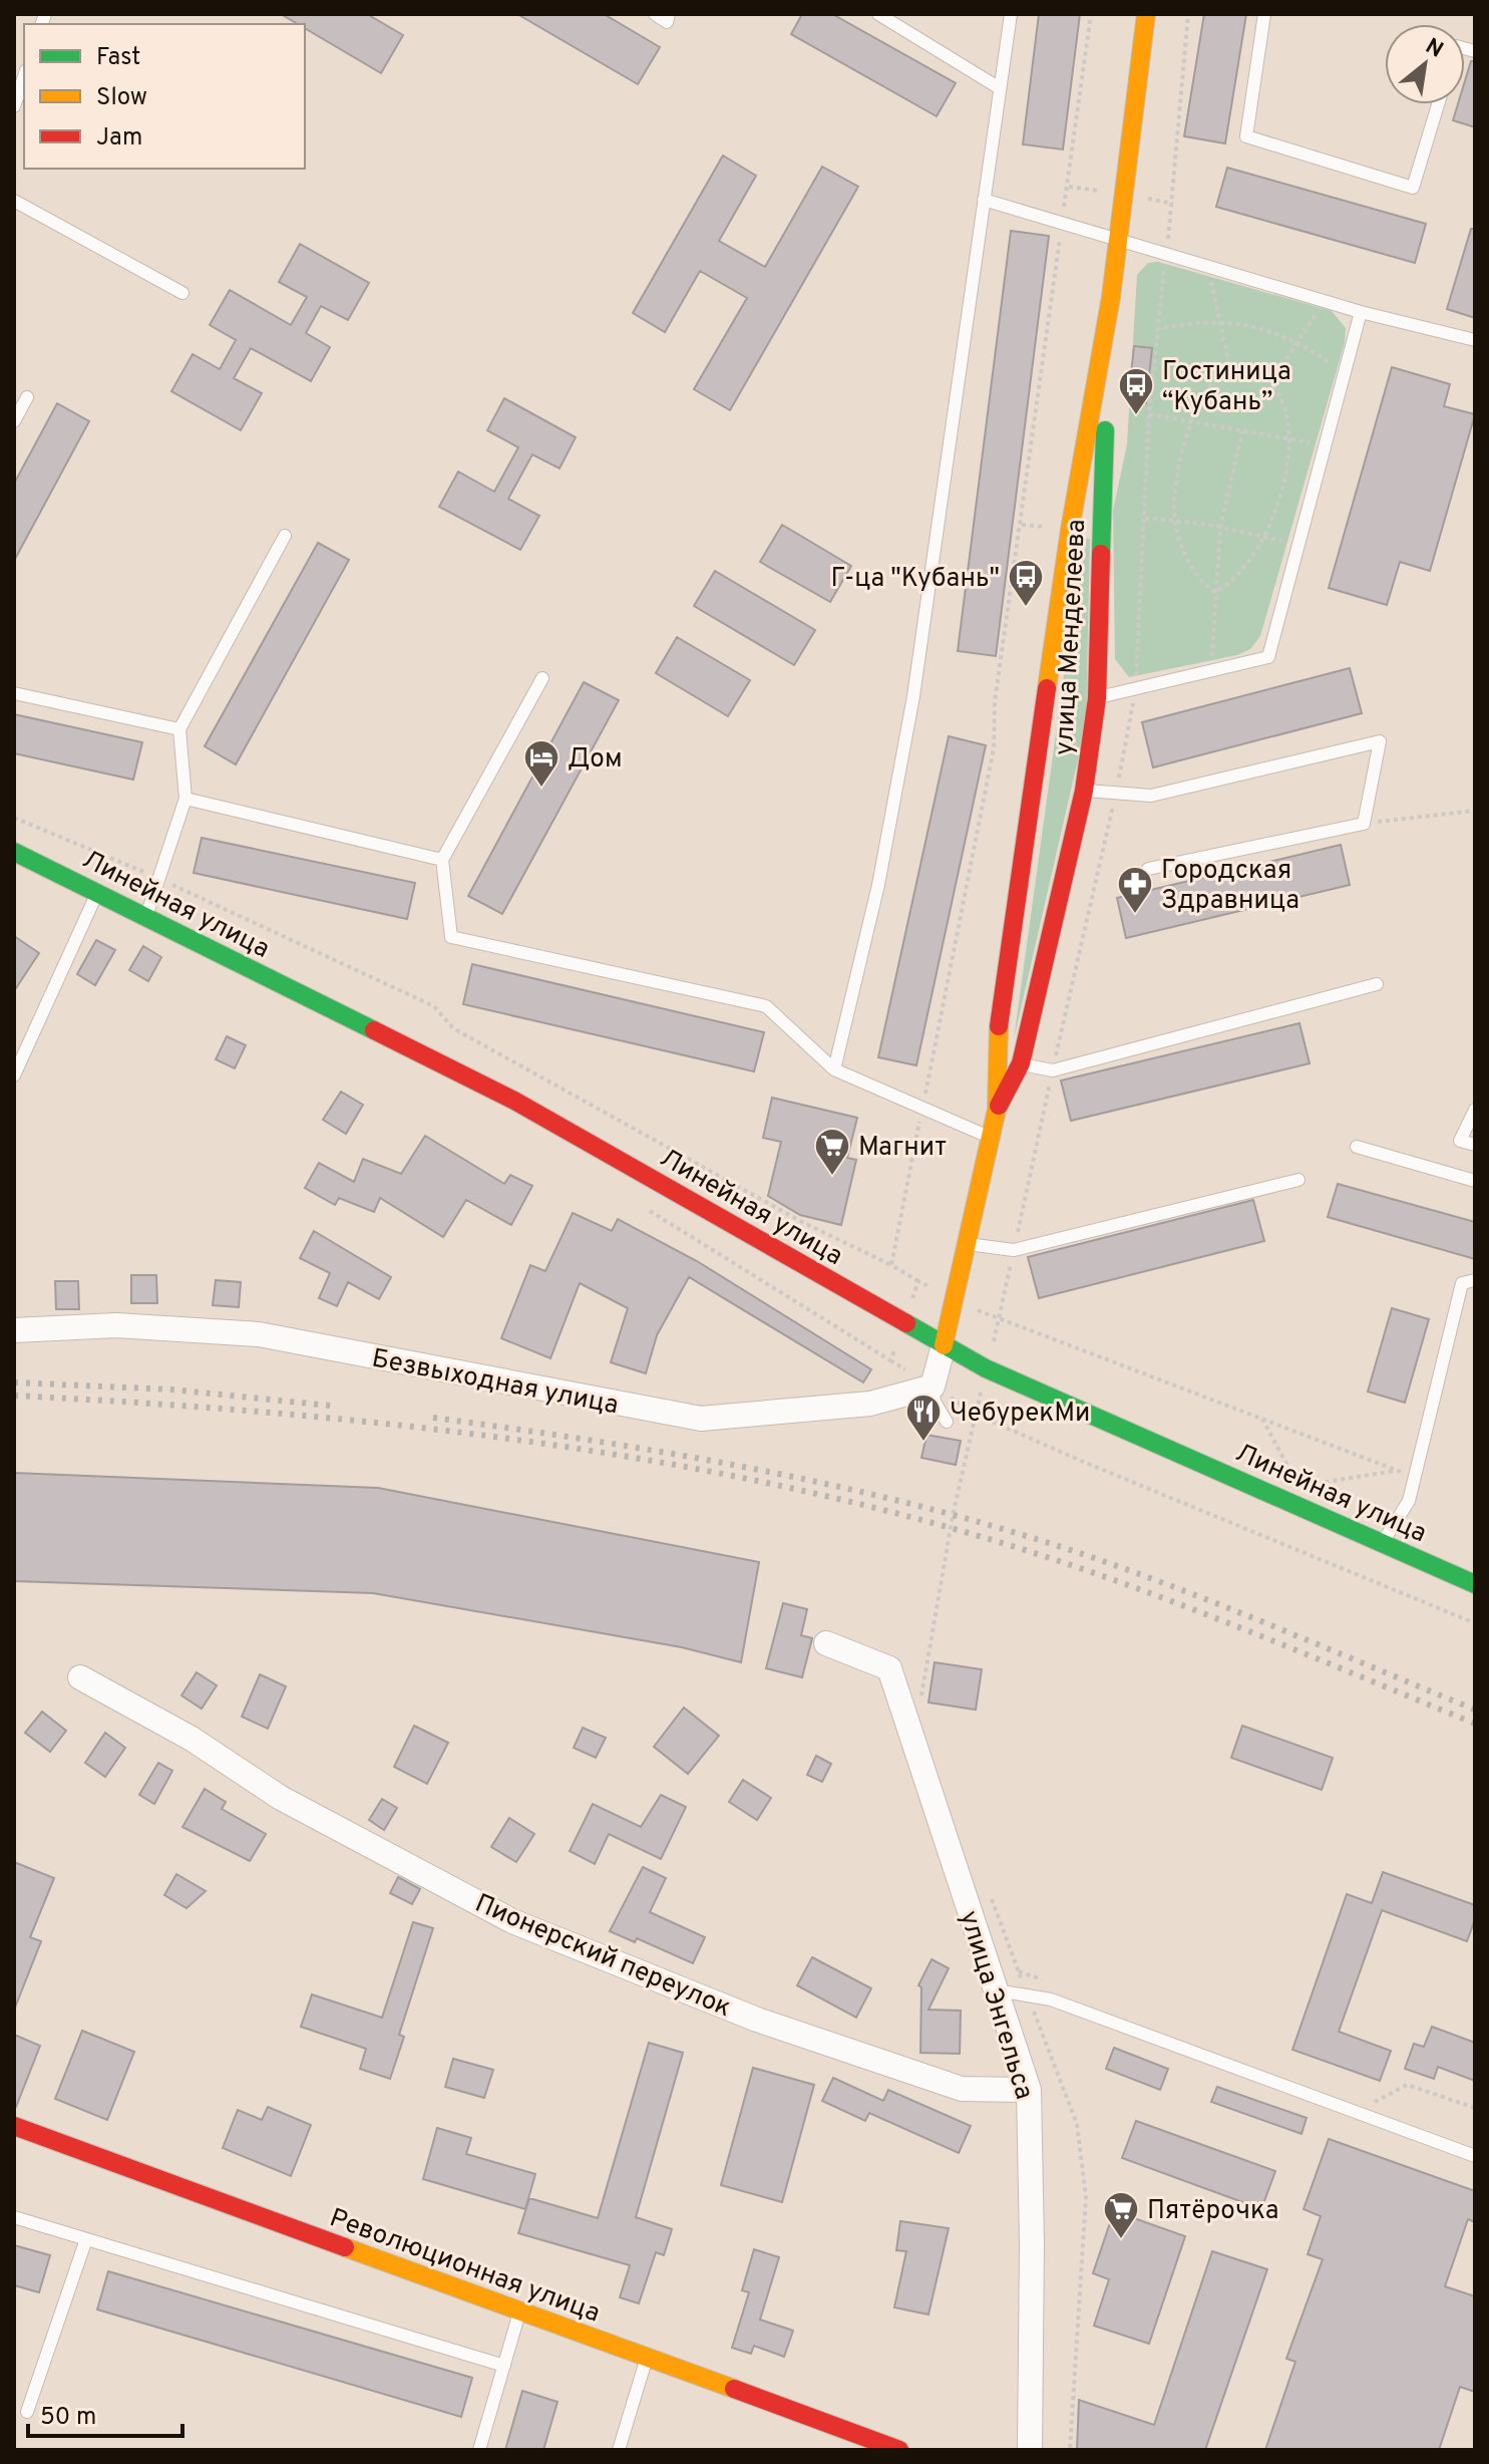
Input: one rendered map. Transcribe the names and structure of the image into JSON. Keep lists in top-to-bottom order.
{
  "streets": {
    "main road": ["улица Менделеева", "Линейная улица", "Революционная улица"],
    "street": ["Безвыходная улица", "Пионерский переулок", "улица Энгельса"]
  },
  "crossings": [
    ["улица Менделеева", "Линейная улица"],
    ["Пионерский переулок", "улица Энгельса"]
  ],
  "places": {
    "bus stop": ["Гостиница “Кубань”", "Г-ца \"Кубань\""],
    "hotel": ["Дом"],
    "pharmacy": ["Городская Здравница"],
    "supermarket": ["Магнит", "Пятёрочка"],
    "restaurant": ["ЧебурекМи"]
  },
  "legend": ["Fast", "Slow", "Jam"],
  "scale_bar": "50 m",
  "north": "top right"
}
